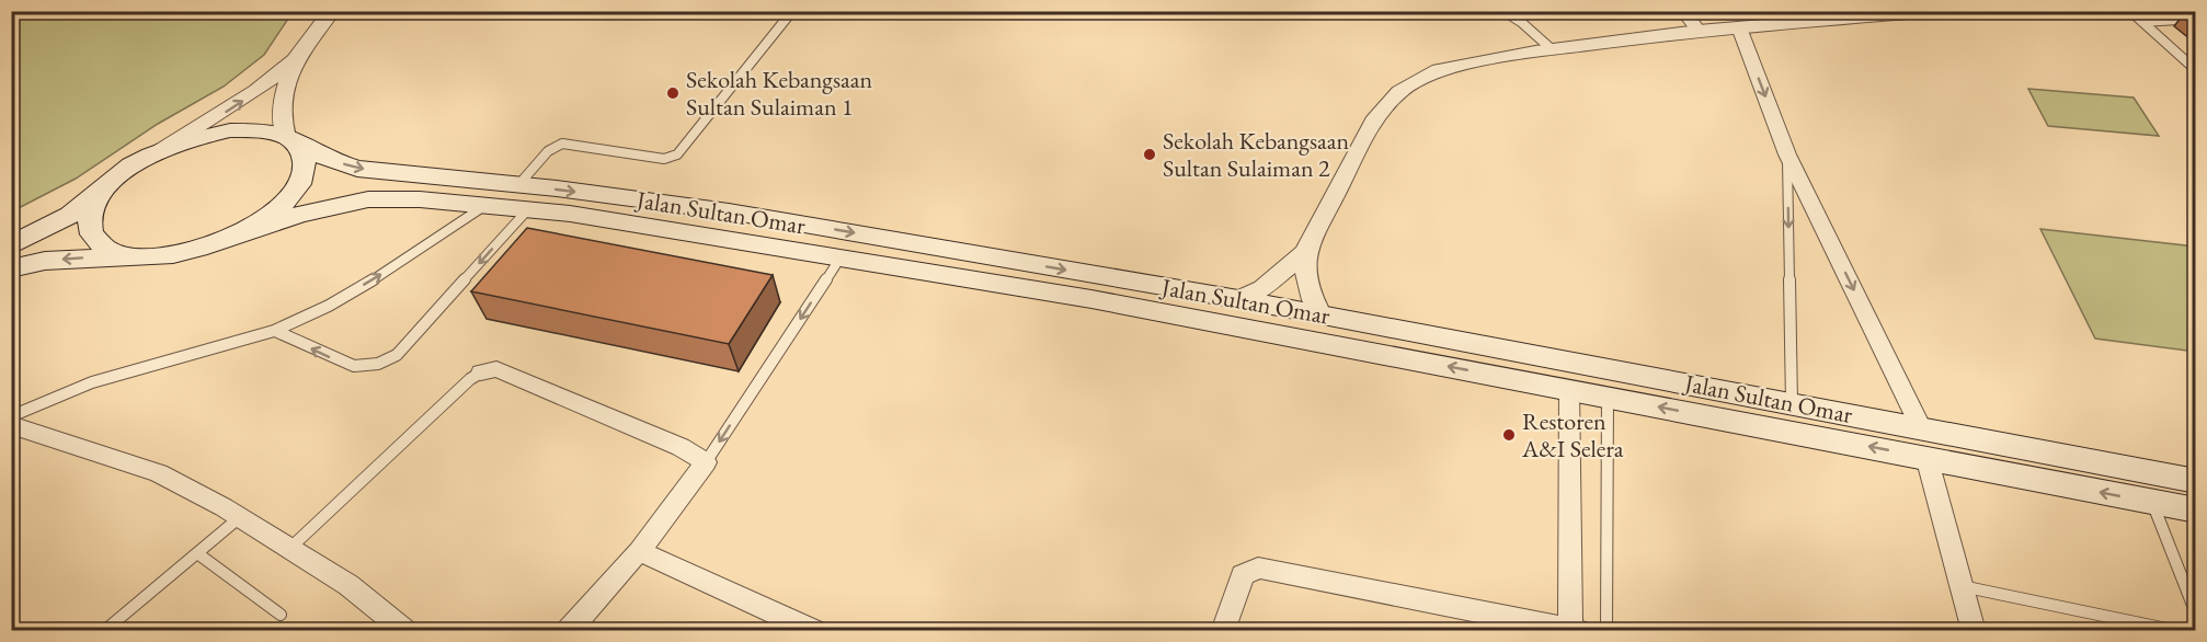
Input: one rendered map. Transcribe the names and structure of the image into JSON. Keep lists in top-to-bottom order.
{
  "streets": {
    "main road": ["Jalan Sultan Omar"]
  },
  "places": ["Sekolah Kebangsaan Sultan Sulaiman 1", "Sekolah Kebangsaan Sultan Sulaiman 2", "Restoren A&I Selera"]
}
